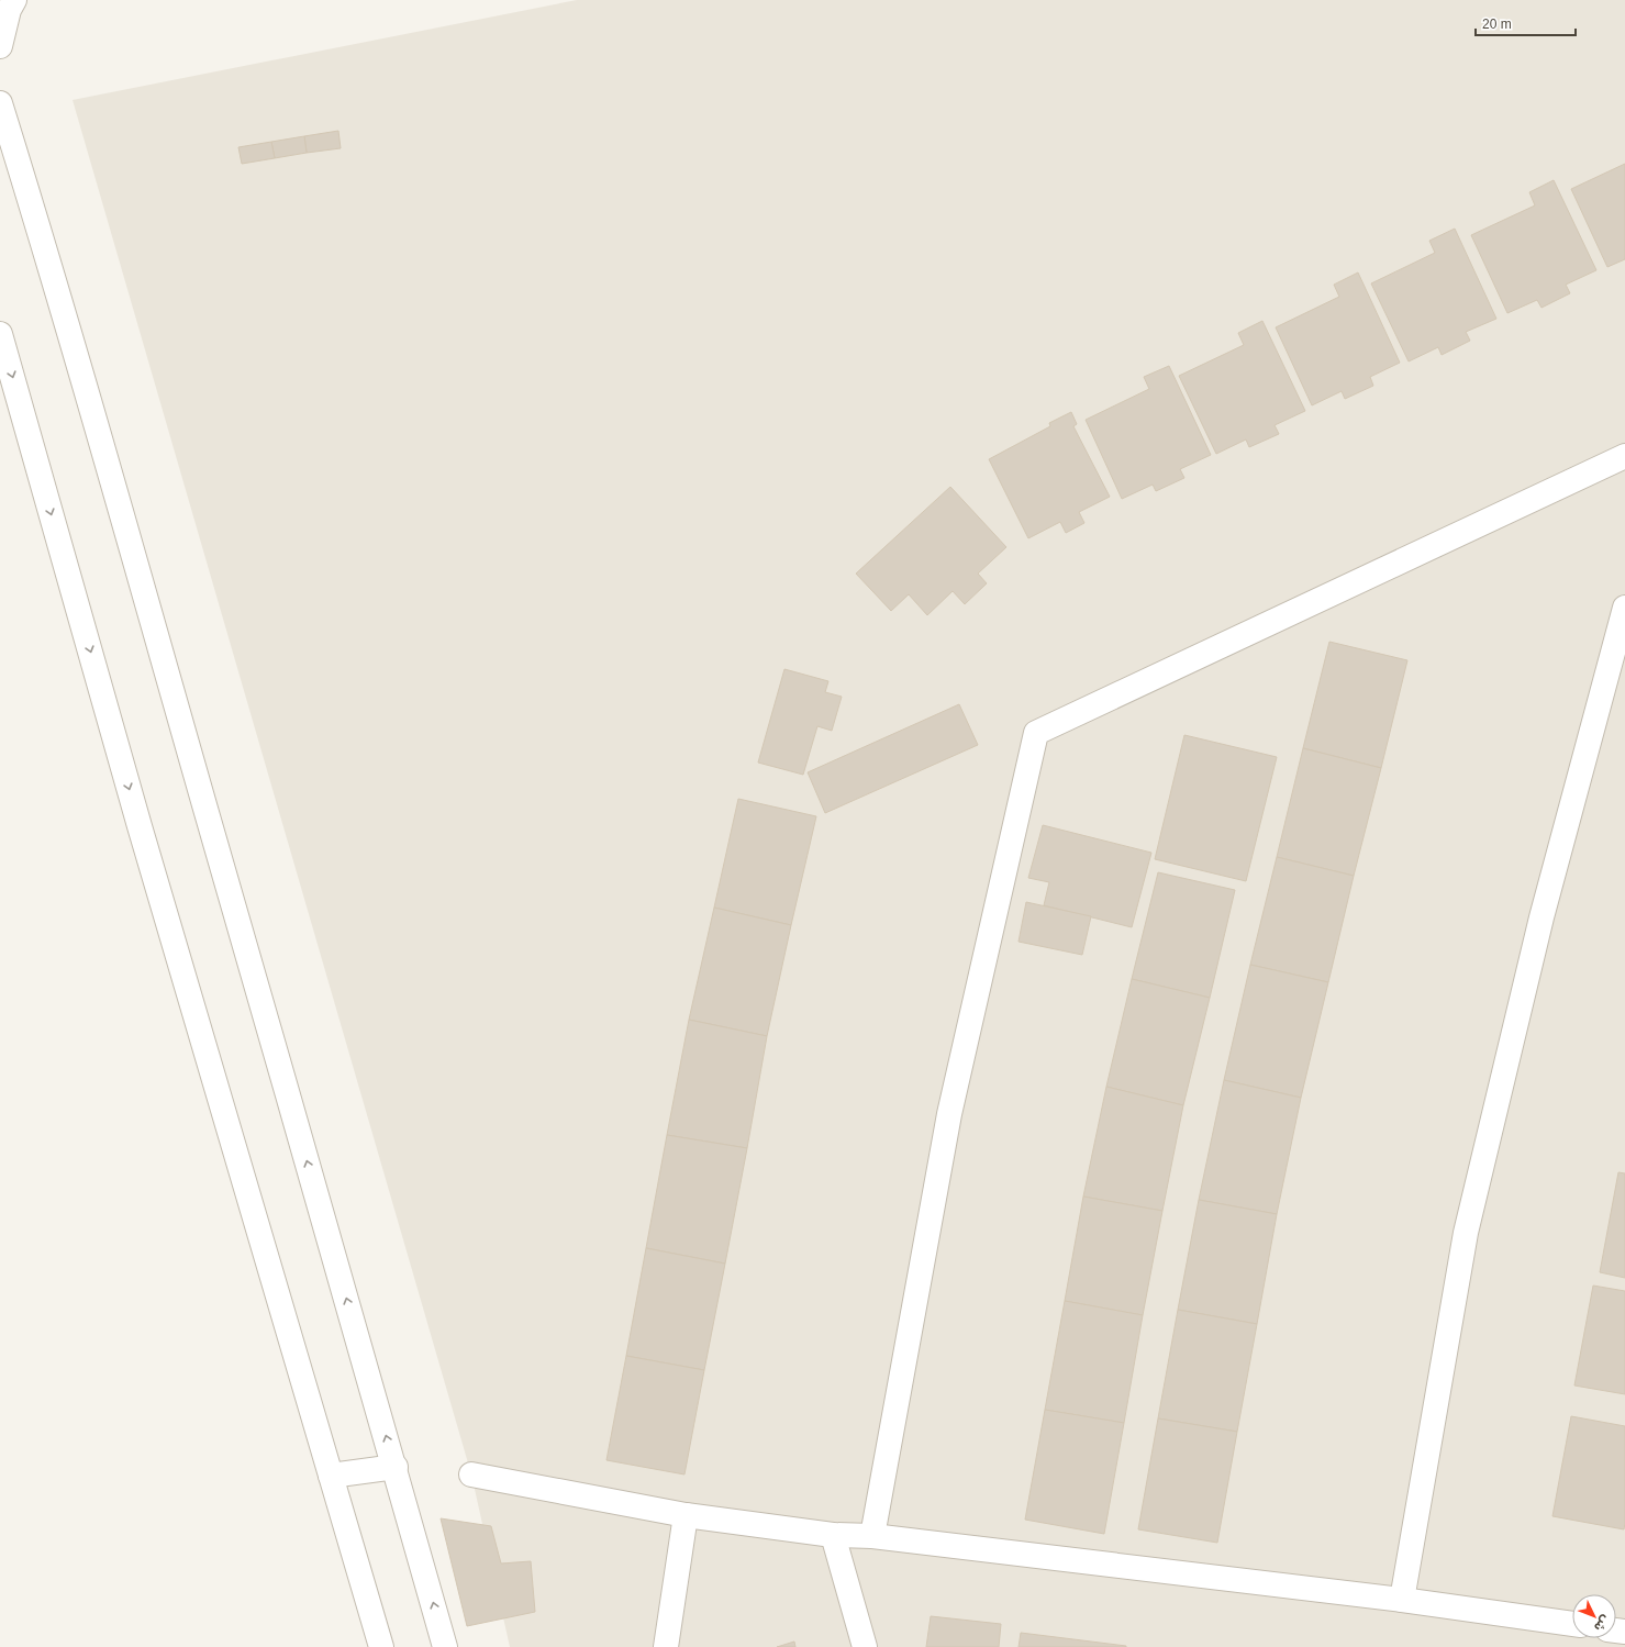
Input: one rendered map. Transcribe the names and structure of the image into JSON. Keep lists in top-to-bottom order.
{
  "scale_bar": "20 m",
  "north": "bottom right"
}
